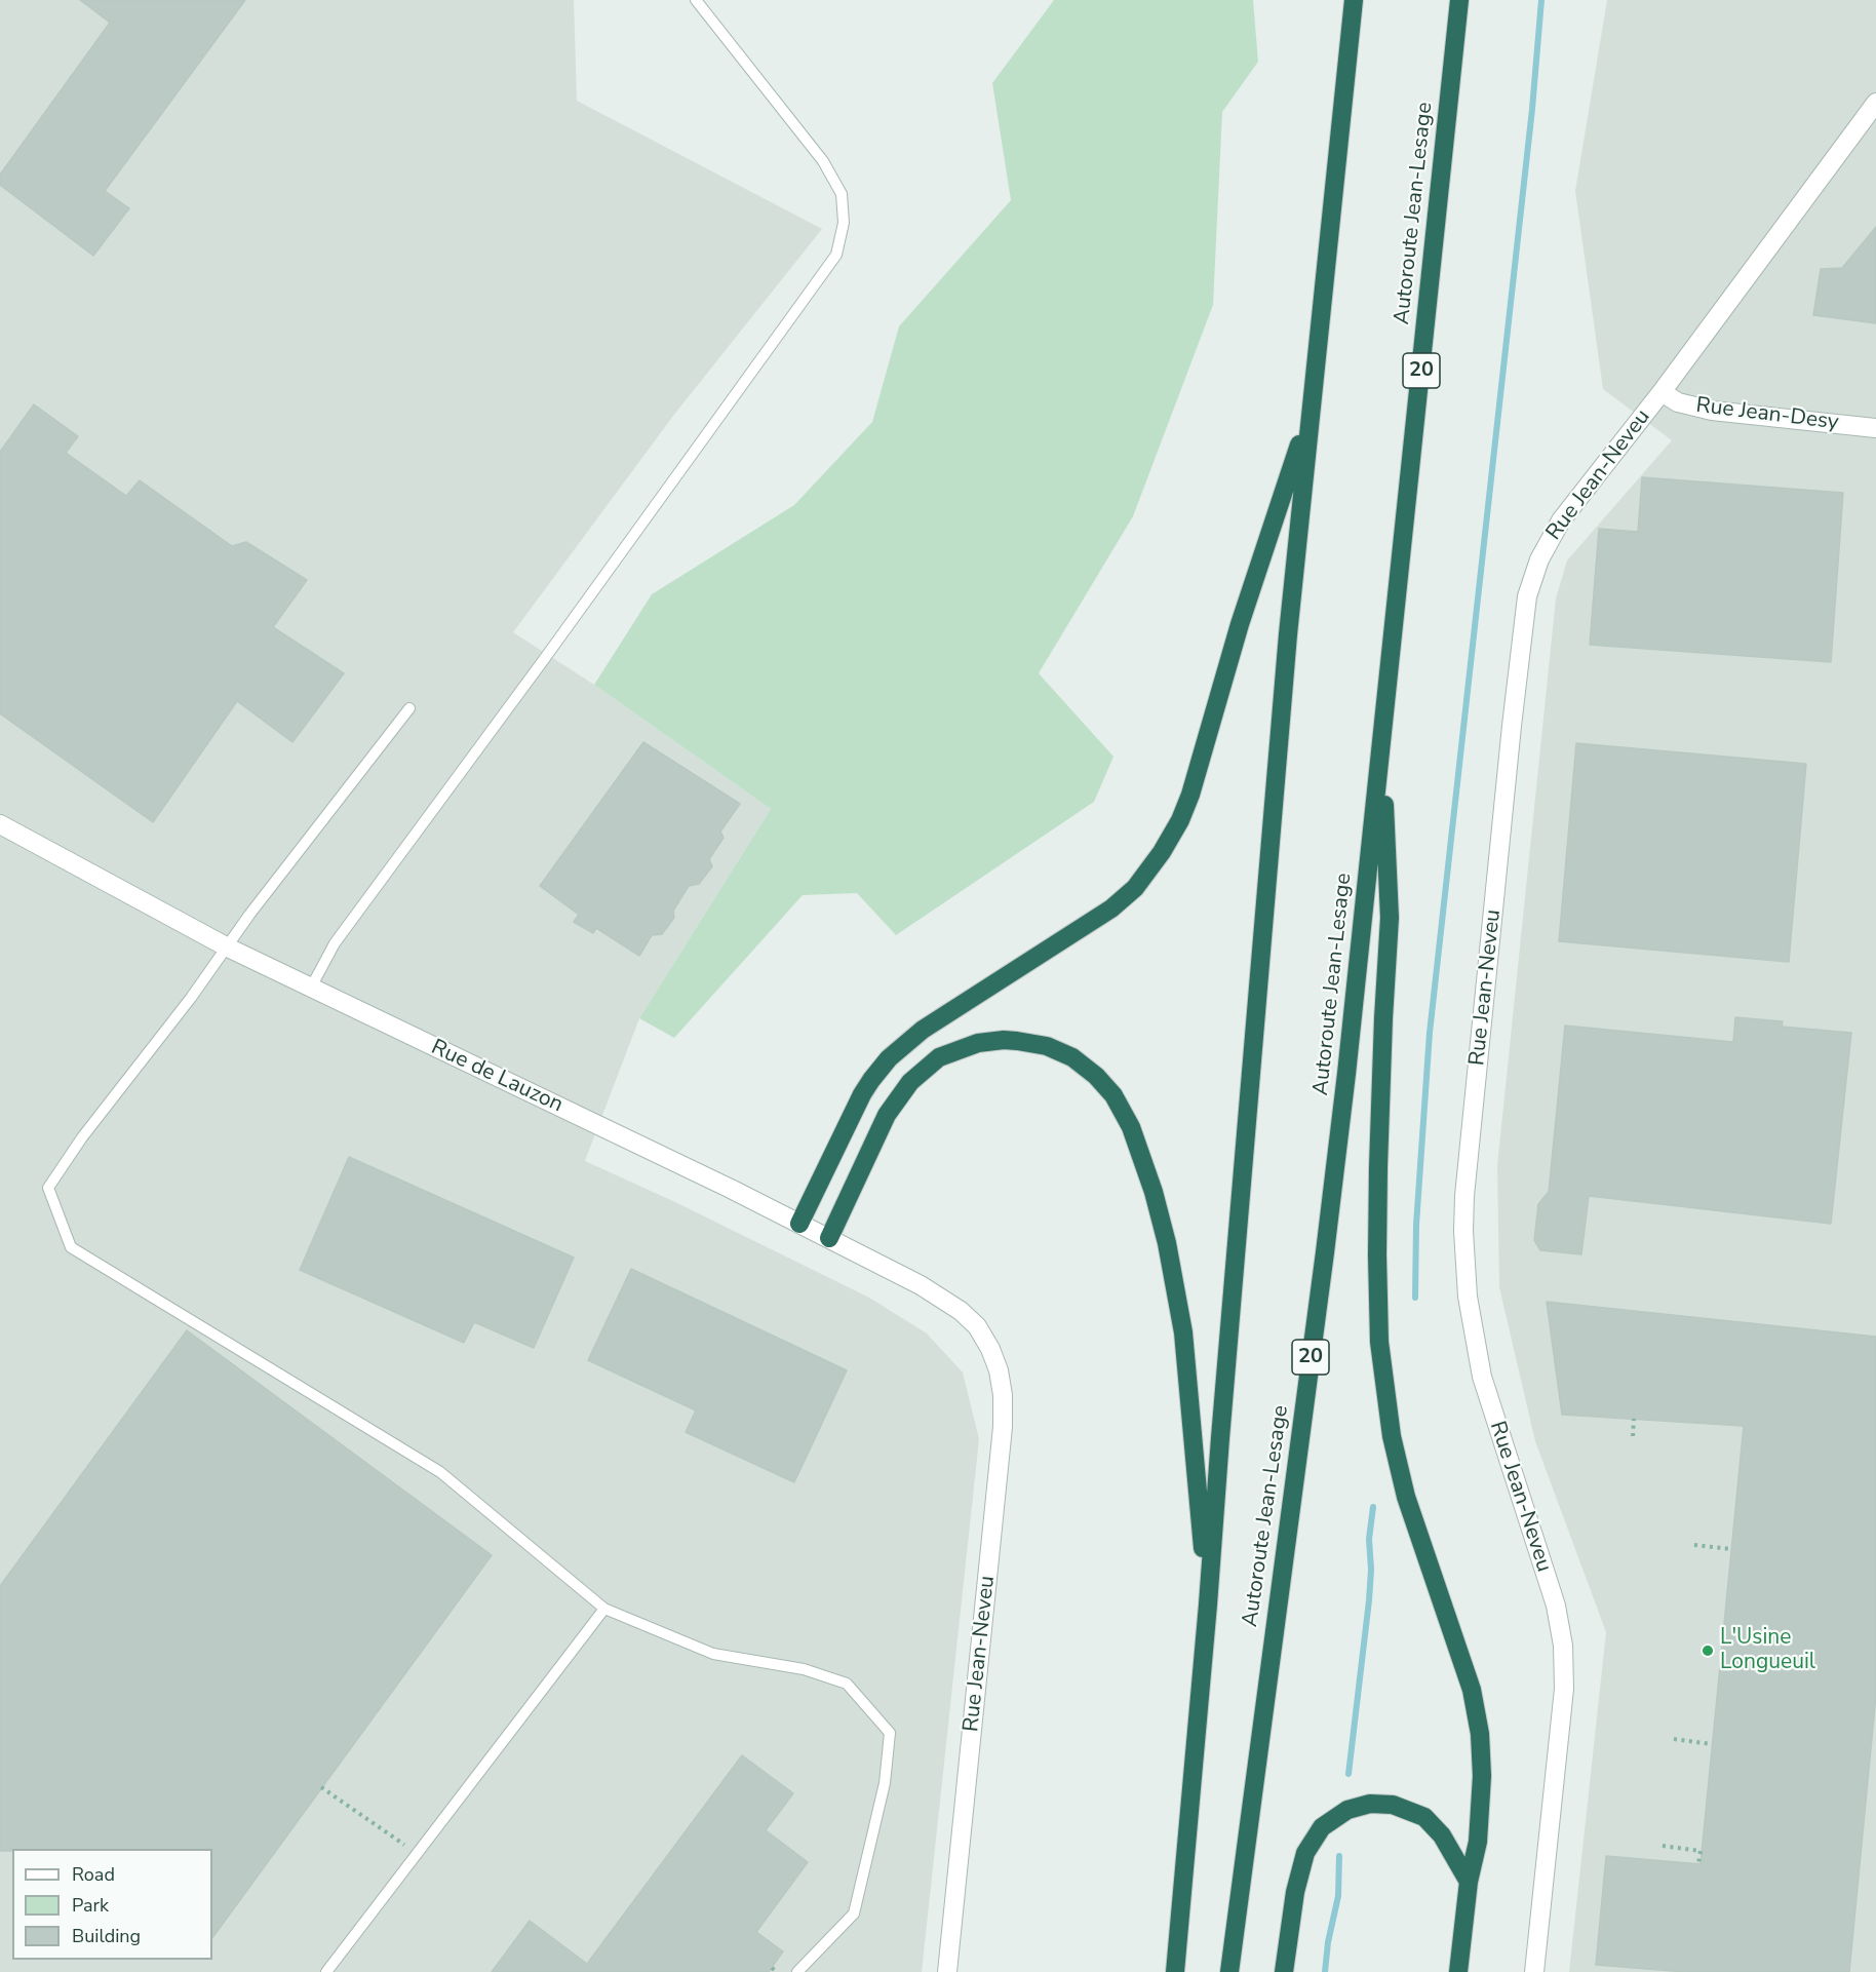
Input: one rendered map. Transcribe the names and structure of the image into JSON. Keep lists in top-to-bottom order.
{
  "streets": {
    "highway": ["Autoroute Jean-Lesage", "20"],
    "street": ["Rue Jean-Desy", "Rue Jean-Neveu", "Rue de Lauzon"]
  },
  "crossings": [
    ["Rue Jean-Desy", "Rue Jean-Neveu"],
    ["Rue Jean-Neveu", "Rue de Lauzon"]
  ],
  "places": ["L'Usine Longueuil"],
  "legend": ["Road", "Park", "Building"]
}
